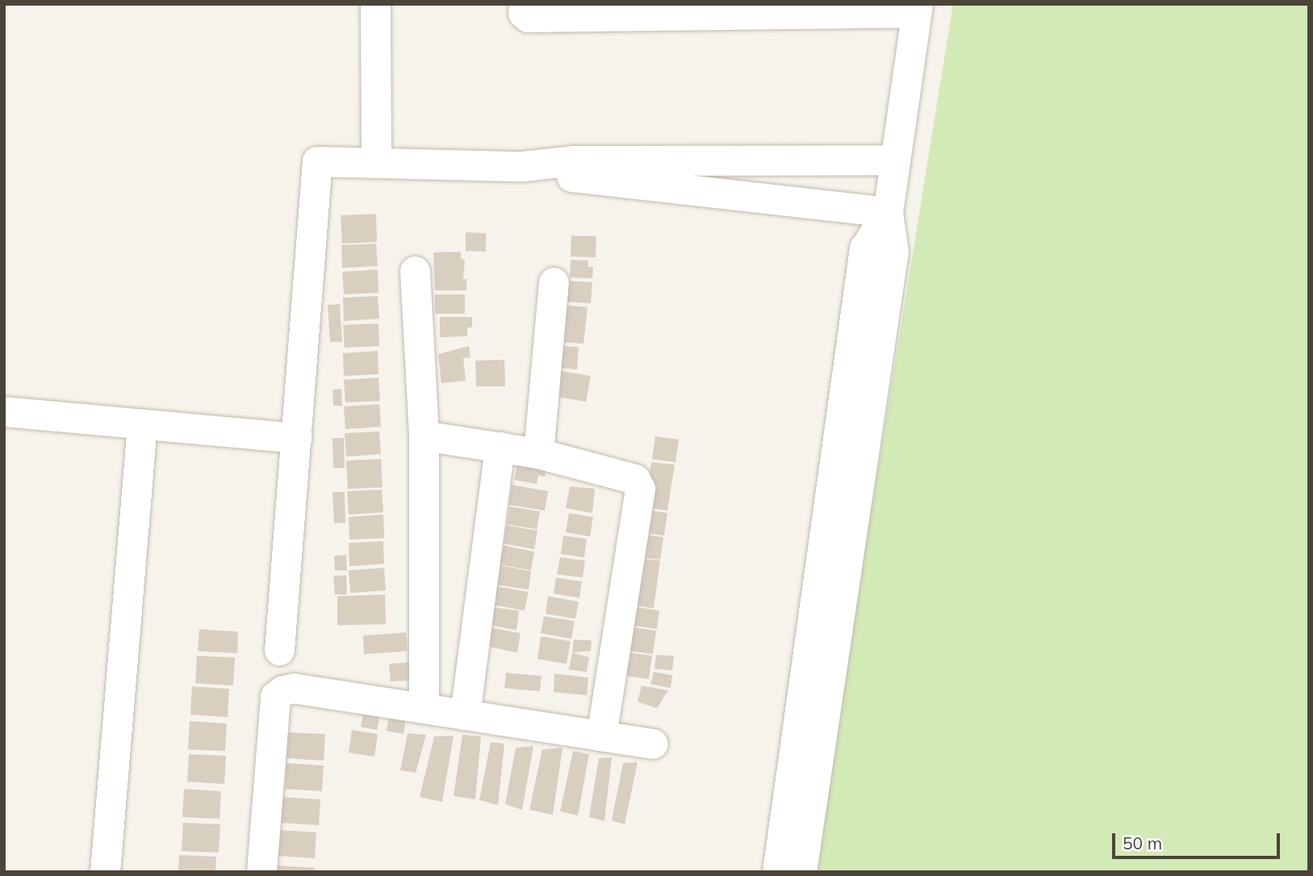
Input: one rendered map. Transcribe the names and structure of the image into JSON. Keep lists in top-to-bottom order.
{
  "scale_bar": "50 m"
}
